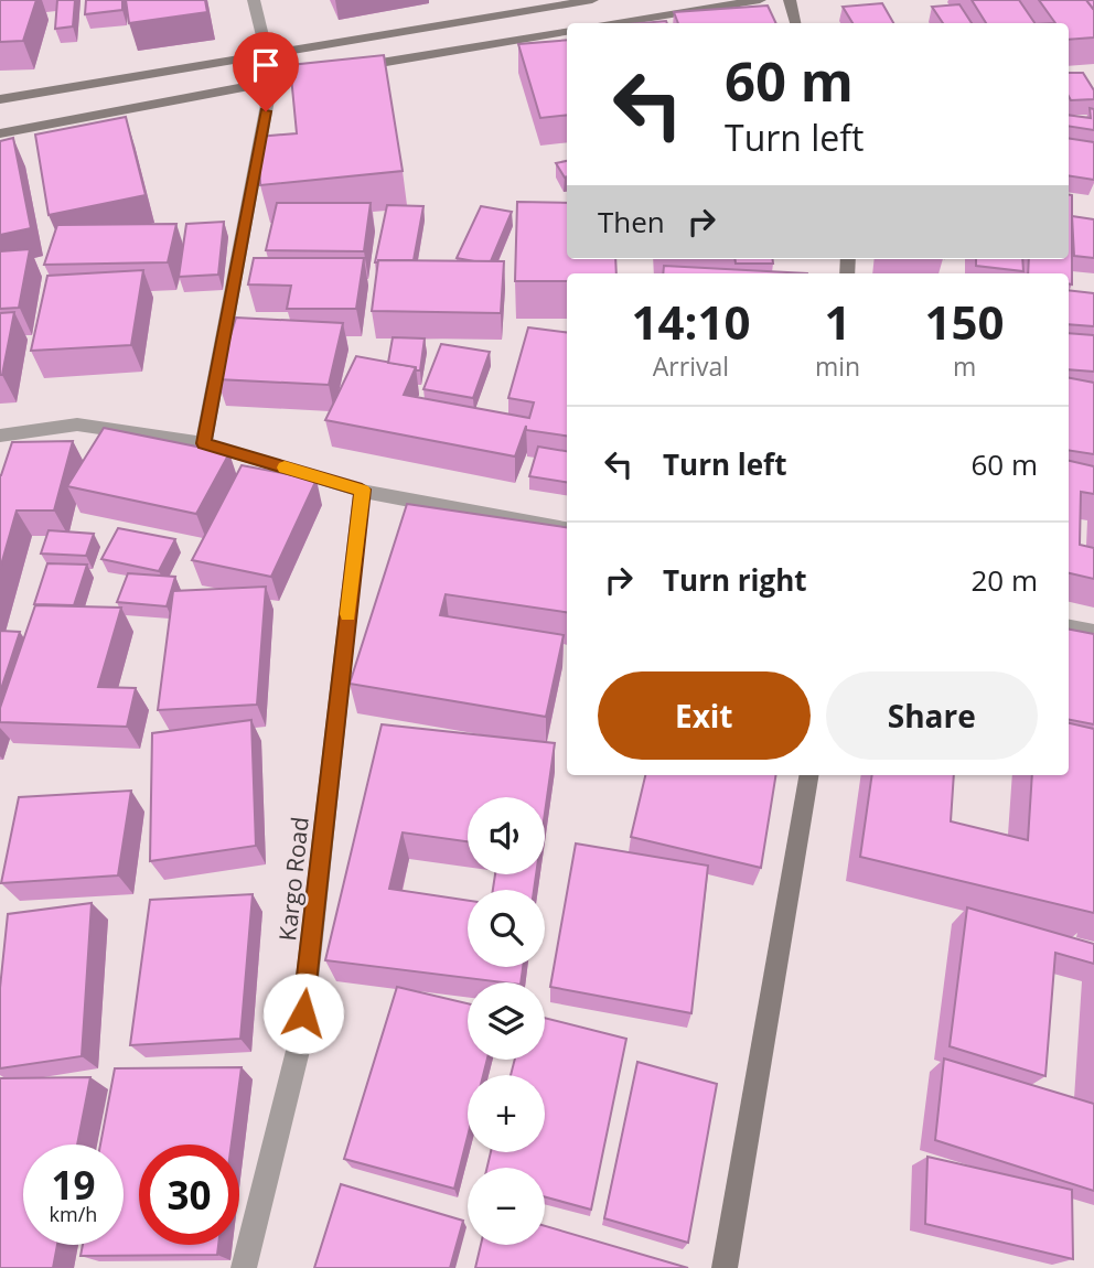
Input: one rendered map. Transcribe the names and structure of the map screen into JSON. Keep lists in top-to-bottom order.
{
  "streets": {
    "street": ["Kargo Road"]
  },
  "page": {
    "turn": ["60 m", "Turn left"],
    "then": "Then",
    "eta": [
      "14:10",
      "Arrival",
      "1",
      "min",
      "150",
      "m"
    ],
    "list": [
      {
        "name": "Turn left",
        "value": "60 m"
      },
      {
        "name": "Turn right",
        "value": "20 m"
      }
    ],
    "buttons": ["Exit", "Share"],
    "map_buttons": ["+", "−"],
    "speed": "19 km/h",
    "limit": "30"
  }
}
